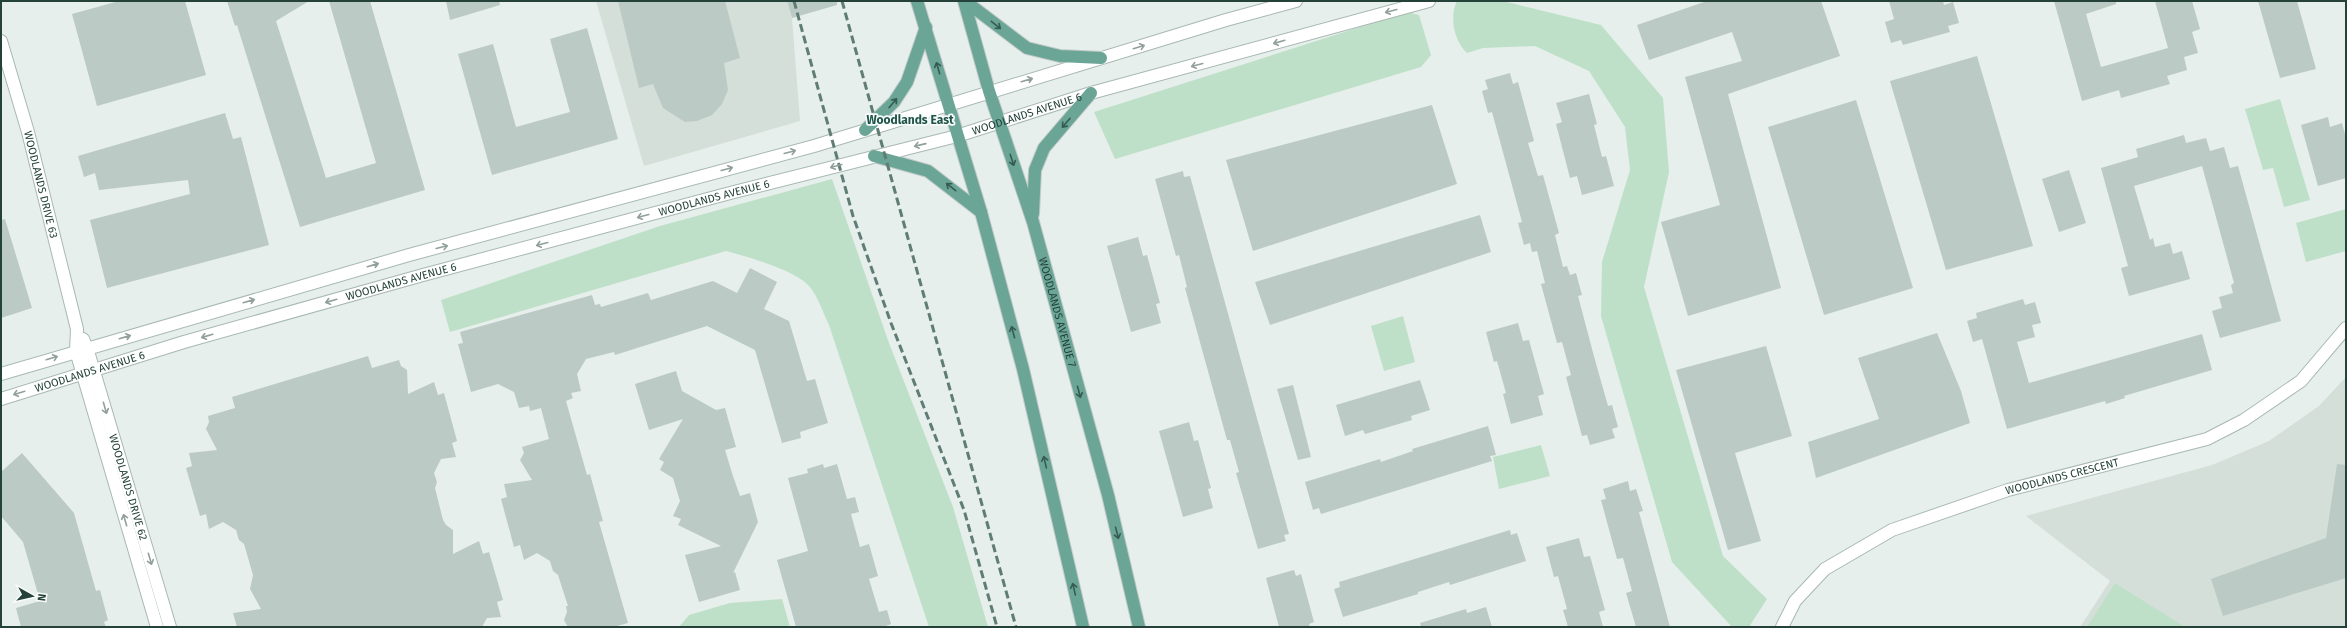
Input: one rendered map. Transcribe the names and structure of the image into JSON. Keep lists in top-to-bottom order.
{
  "streets": {
    "main road": ["WOODLANDS AVENUE 7"],
    "street": [
      "WOODLANDS AVENUE 6",
      "WOODLANDS DRIVE 63",
      "WOODLANDS CRESCENT",
      "WOODLANDS DRIVE 62"
    ]
  },
  "crossings": [
    ["WOODLANDS AVENUE 6", "WOODLANDS DRIVE 63"],
    ["WOODLANDS AVENUE 6", "WOODLANDS AVENUE 7"],
    ["WOODLANDS AVENUE 6", "WOODLANDS DRIVE 62"],
    ["WOODLANDS DRIVE 63", "WOODLANDS DRIVE 62"]
  ],
  "districts": ["Woodlands East"],
  "north": "right"
}
